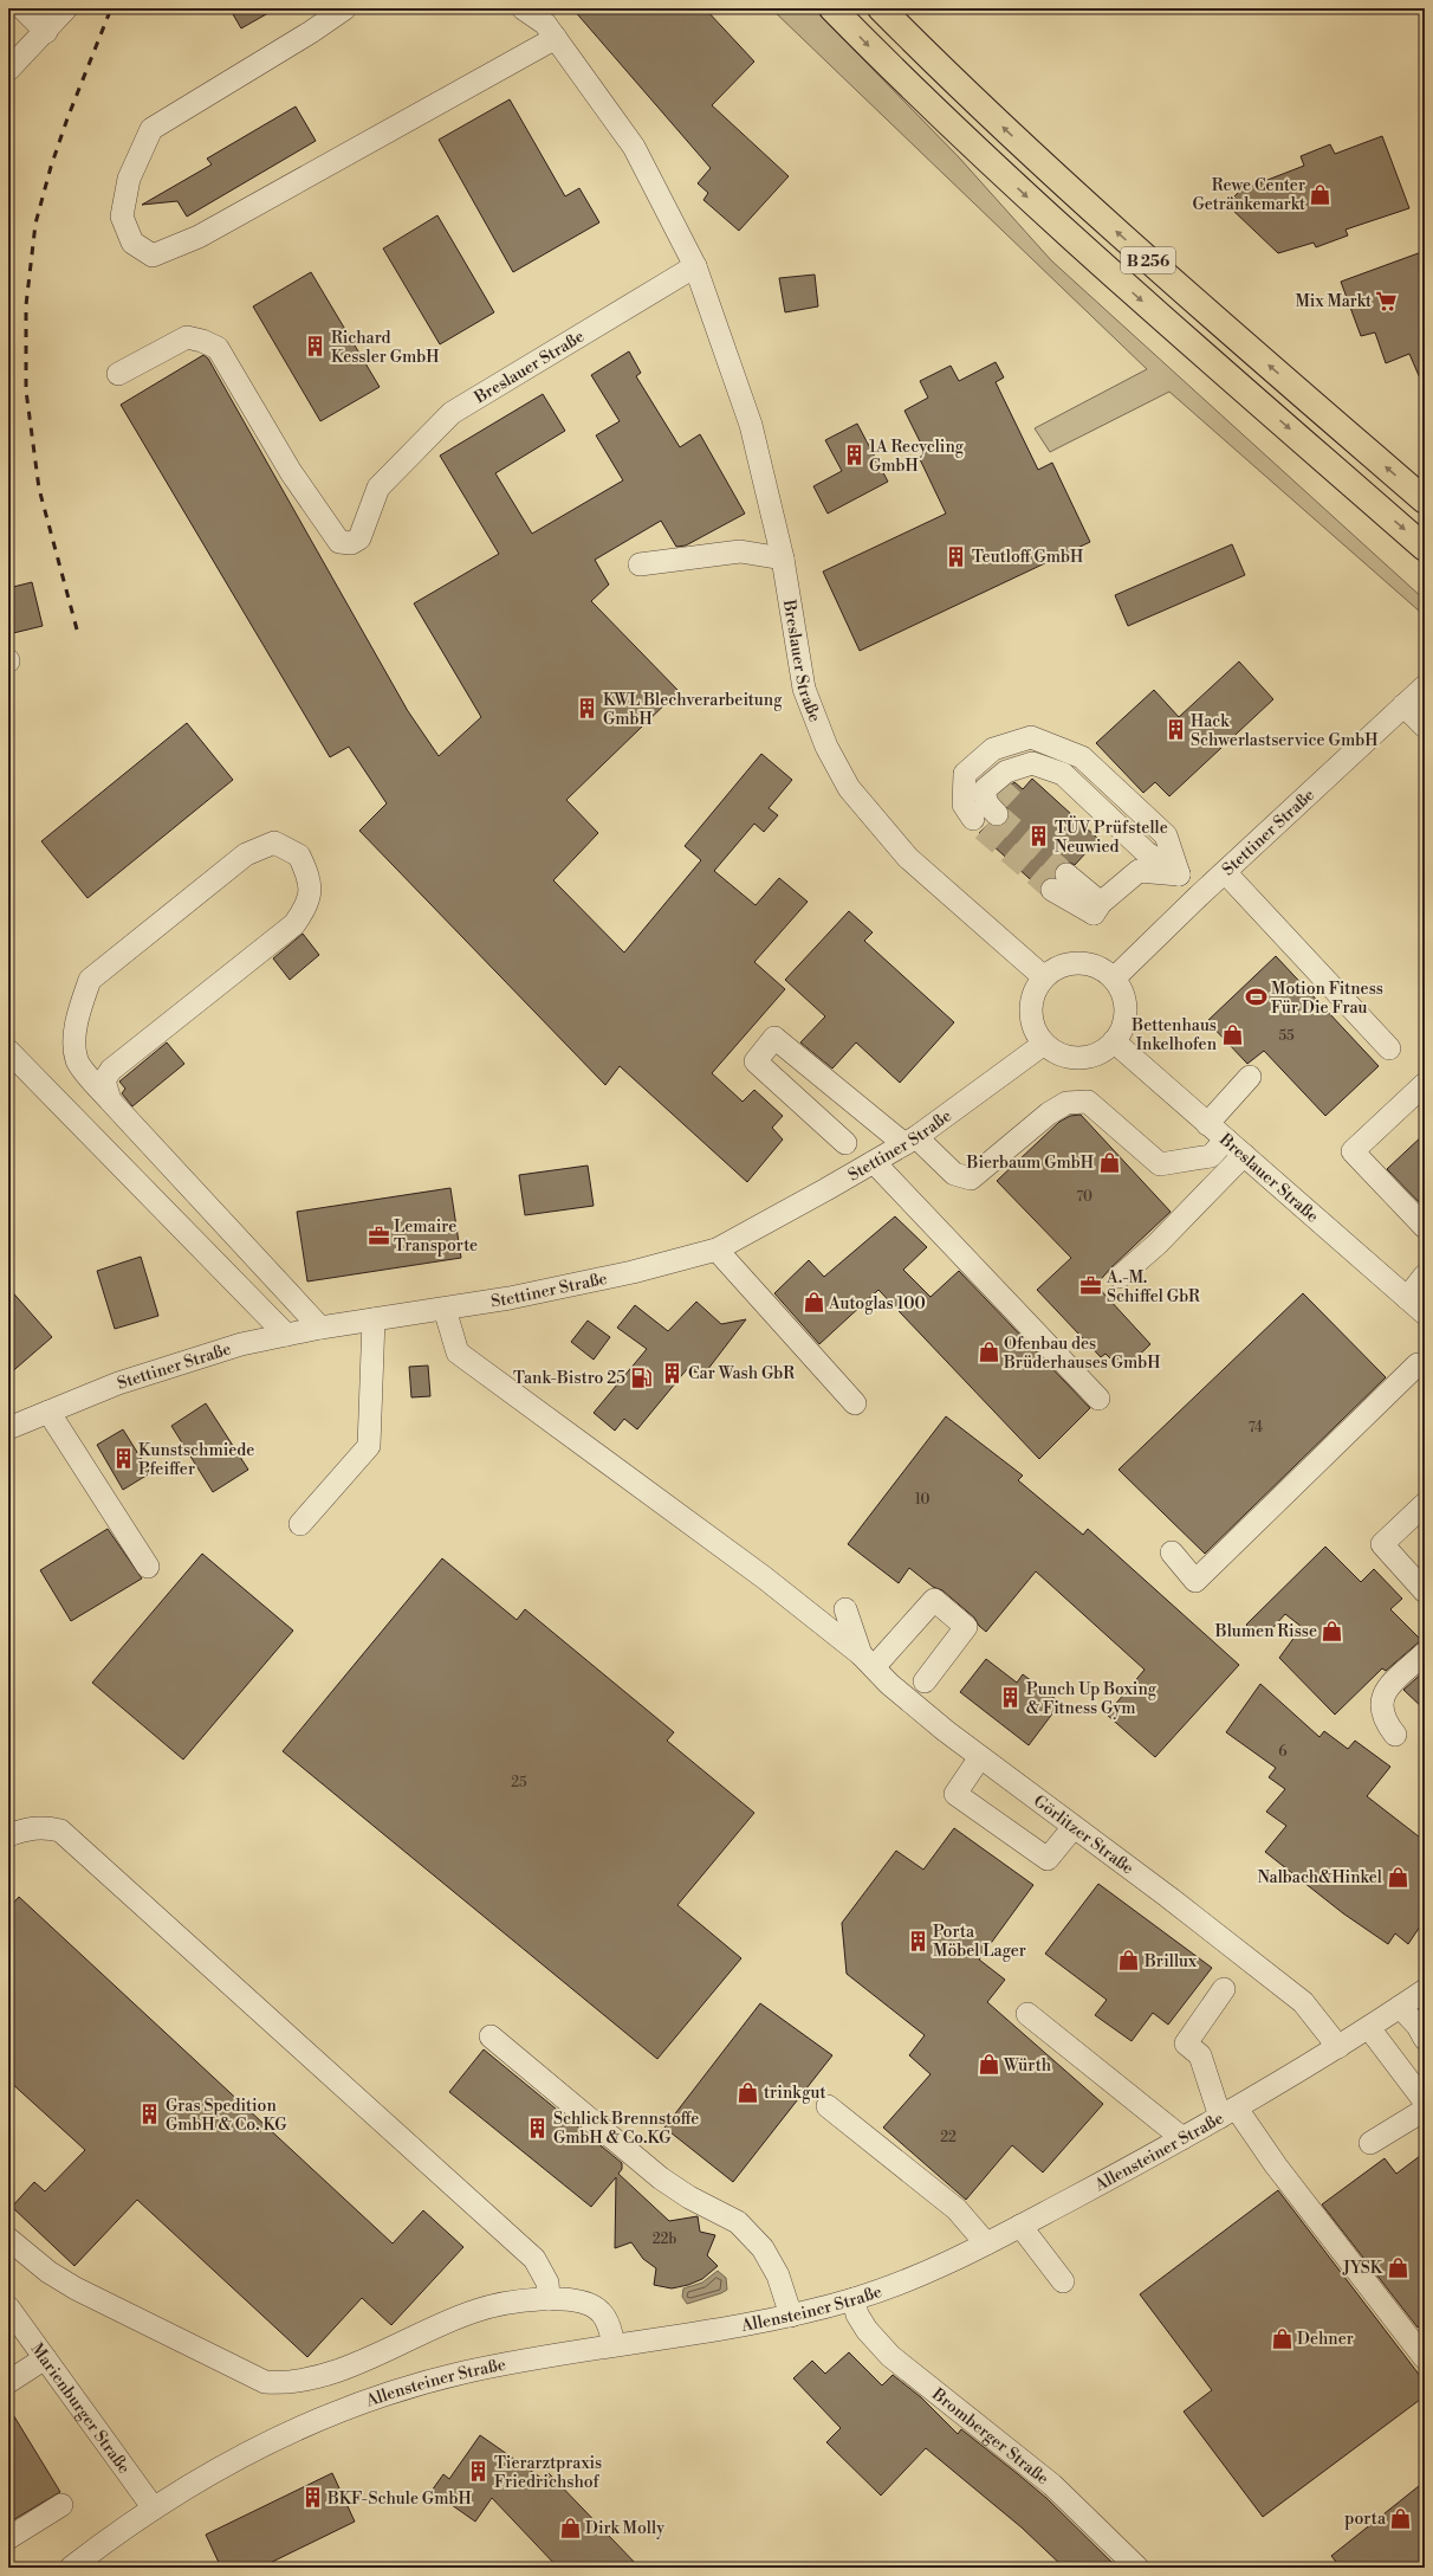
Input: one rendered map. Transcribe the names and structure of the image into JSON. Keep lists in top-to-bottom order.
{
  "streets": {
    "highway": ["B 256"],
    "street": [
      "Breslauer Straße",
      "Stettiner Straße",
      "Görlitzer Straße",
      "Allensteiner Straße",
      "Marienburger Straße",
      "Bromberger Straße"
    ]
  },
  "crossings": [
    ["Breslauer Straße", "Stettiner Straße"],
    ["Görlitzer Straße", "Allensteiner Straße"],
    ["Allensteiner Straße", "Marienburger Straße"],
    ["Allensteiner Straße", "Bromberger Straße"]
  ],
  "places": {
    "shop": [
      "Rewe Center Getränkemarkt",
      "Bettenhaus Inkelhofen",
      "Bierbaum GmbH",
      "Autoglas 100",
      "Ofenbau des Brüderhauses GmbH",
      "Blumen Risse",
      "Nalbach&Hinkel",
      "Brillux",
      "Würth",
      "trinkgut",
      "JYSK",
      "Dehner",
      "porta",
      "Dirk Molly"
    ],
    "supermarket": ["Mix Markt"],
    "building": [
      "Richard Kessler GmbH",
      "1A Recycling GmbH",
      "Teutloff GmbH",
      "KWL Blechverarbeitung GmbH",
      "Hack Schwerlastservice GmbH",
      "TÜV Prüfstelle Neuwied",
      "Car Wash GbR",
      "Kunstschmiede Pfeiffer",
      "Punch Up Boxing & Fitness Gym",
      "Porta Möbel Lager",
      "Gras Spedition GmbH & Co. KG",
      "Schlick Brennstoffe GmbH & Co.KG",
      "Tierarztpraxis Friedrichshof",
      "BKF-Schule GmbH"
    ],
    "sports": ["Motion Fitness Für Die Frau"],
    "office": ["Lemaire Transporte", "A.-M. Schiffel GbR"],
    "fuel station": ["Tank-Bistro 25"]
  },
  "house_numbers": [
    "55",
    "70",
    "74",
    "10",
    "6",
    "25",
    "22",
    "22b"
  ]
}
